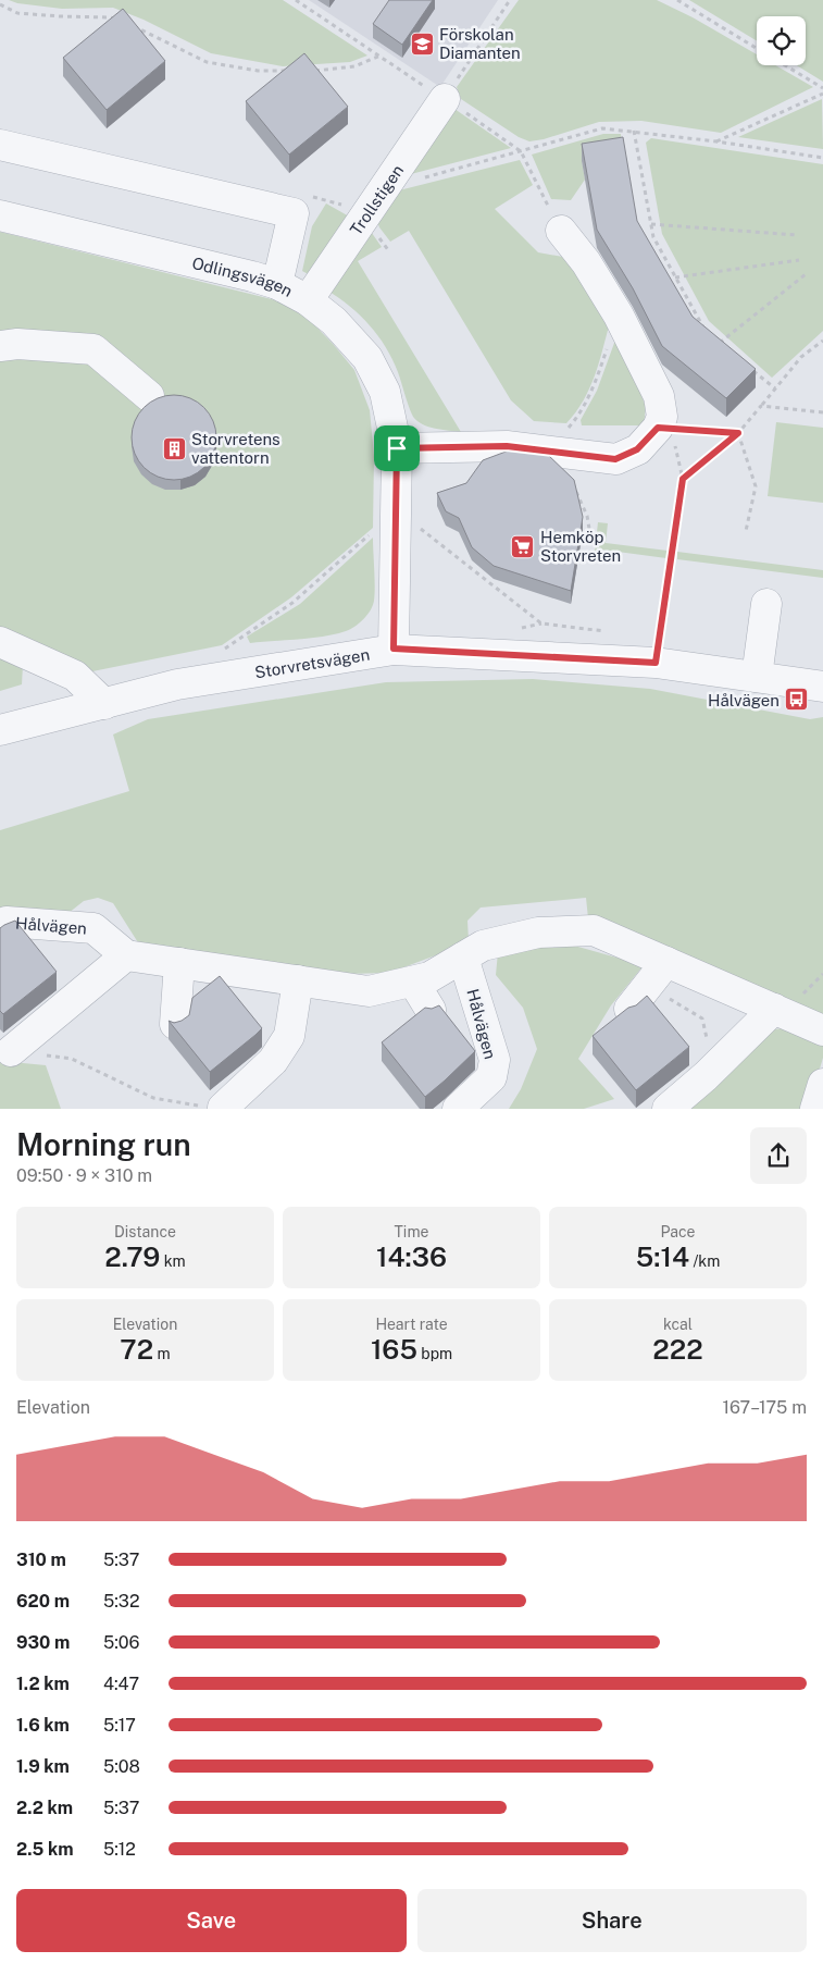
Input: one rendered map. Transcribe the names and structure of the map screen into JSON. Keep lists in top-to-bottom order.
{
  "streets": {
    "street": [
      "Trollstigen",
      "Odlingsvägen",
      "Storvretsvägen",
      "Hålvägen"
    ]
  },
  "crossings": [
    ["Trollstigen", "Odlingsvägen"],
    ["Odlingsvägen", "Storvretsvägen"]
  ],
  "places": {
    "school or university": ["Förskolan Diamanten"],
    "building": ["Storvretens vattentorn"],
    "supermarket": ["Hemköp Storvreten"],
    "bus stop": ["Hålvägen"]
  },
  "page": {
    "heading": ["Morning run", "09:50 · 9 × 310 m"],
    "stats": [
      ["Distance", "2.79 km"],
      ["Time", "14:36"],
      ["Pace", "5:14 /km"],
      ["Elevation", "72 m"],
      ["Heart rate", "165 bpm"],
      ["kcal", "222"]
    ],
    "chart": ["Elevation", "167–175 m"],
    "list": [
      {
        "name": "310 m",
        "note": "5:37"
      },
      {
        "name": "620 m",
        "note": "5:32"
      },
      {
        "name": "930 m",
        "note": "5:06"
      },
      {
        "name": "1.2 km",
        "note": "4:47"
      },
      {
        "name": "1.6 km",
        "note": "5:17"
      },
      {
        "name": "1.9 km",
        "note": "5:08"
      },
      {
        "name": "2.2 km",
        "note": "5:37"
      },
      {
        "name": "2.5 km",
        "note": "5:12"
      }
    ],
    "buttons": ["Save", "Share"]
  }
}
